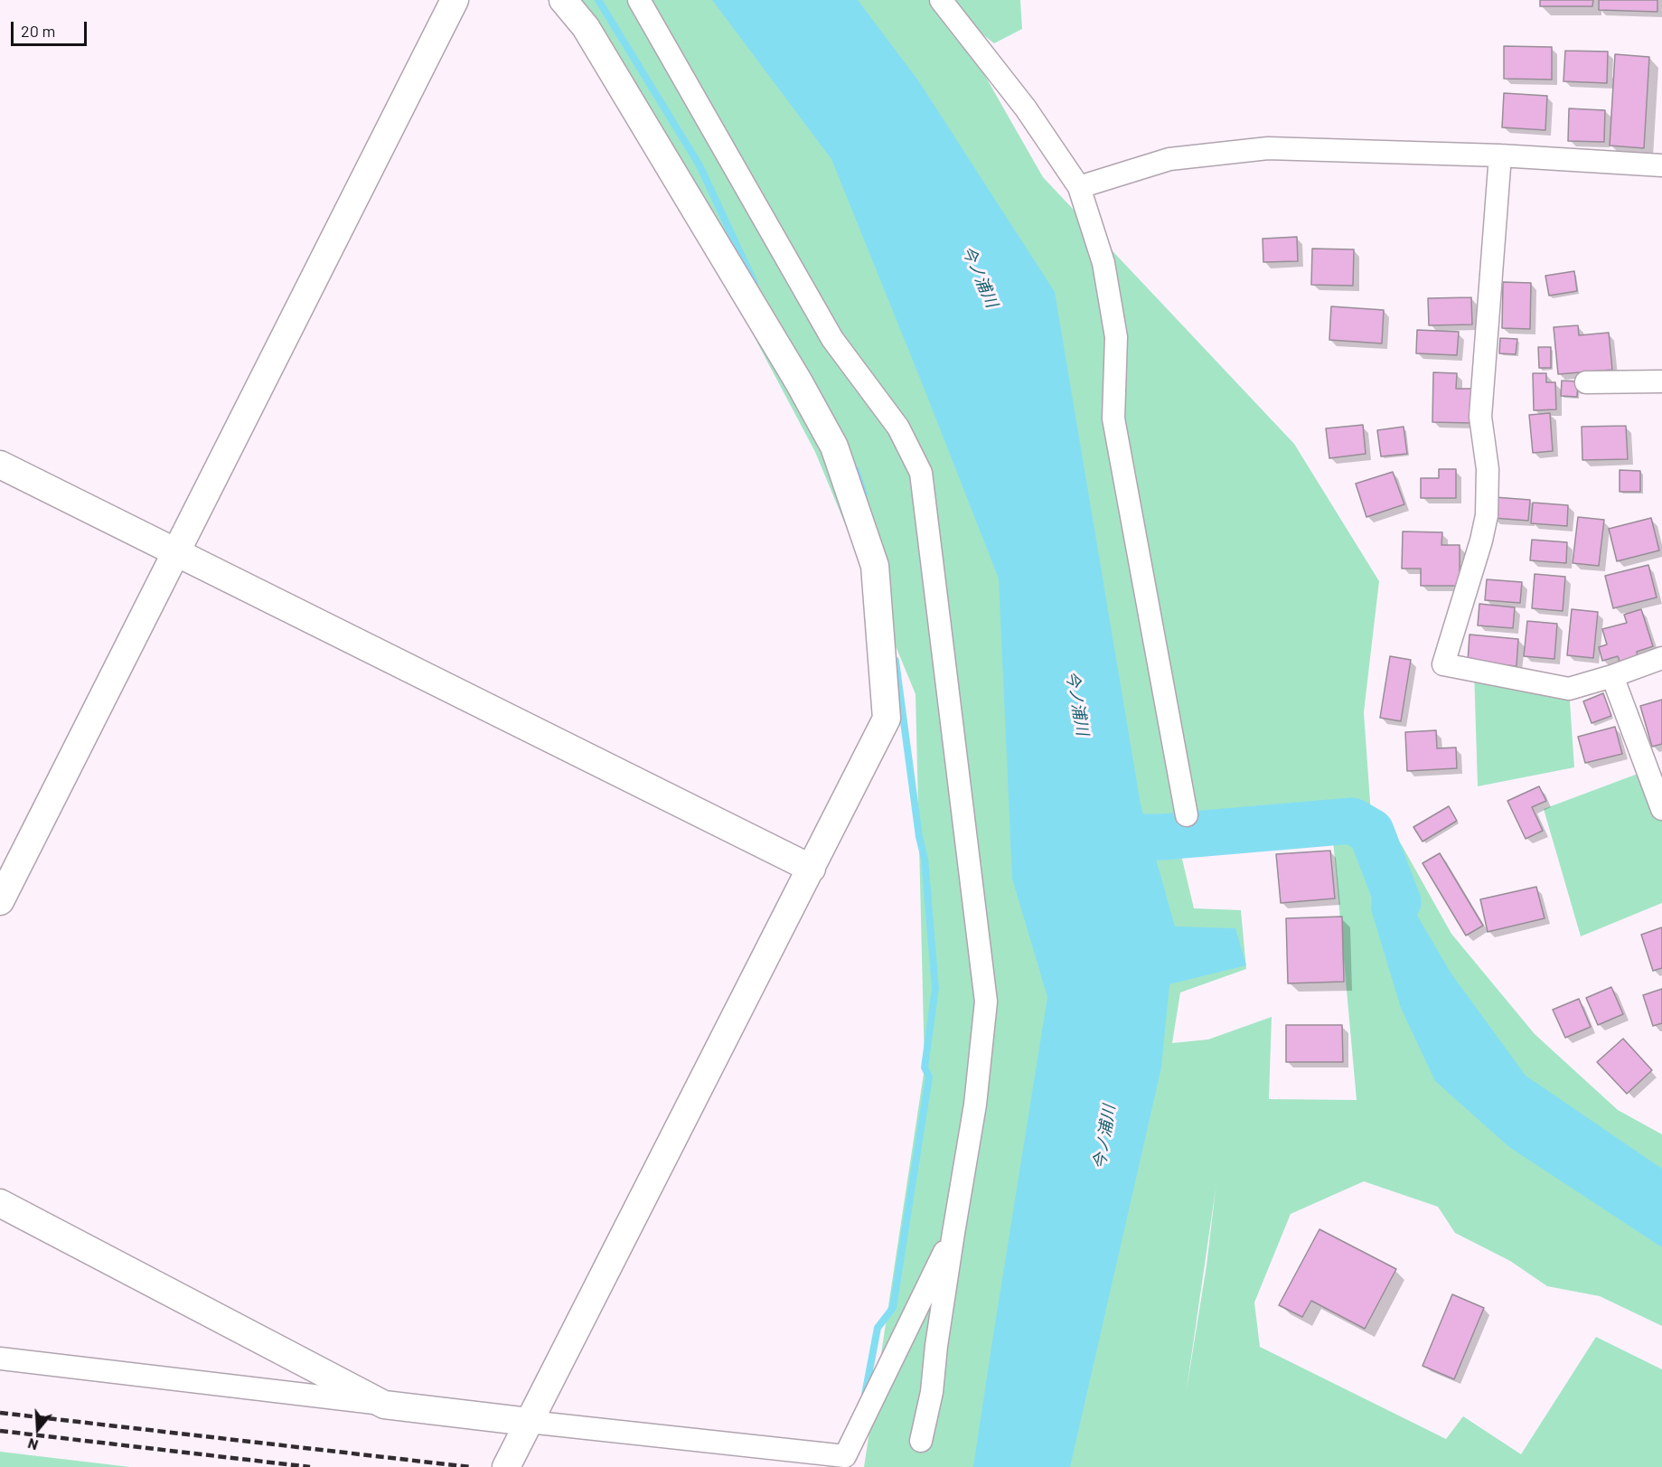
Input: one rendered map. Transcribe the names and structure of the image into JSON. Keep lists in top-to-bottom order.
{
  "water": ["今ノ浦川"],
  "scale_bar": "20 m",
  "north": "bottom"
}
